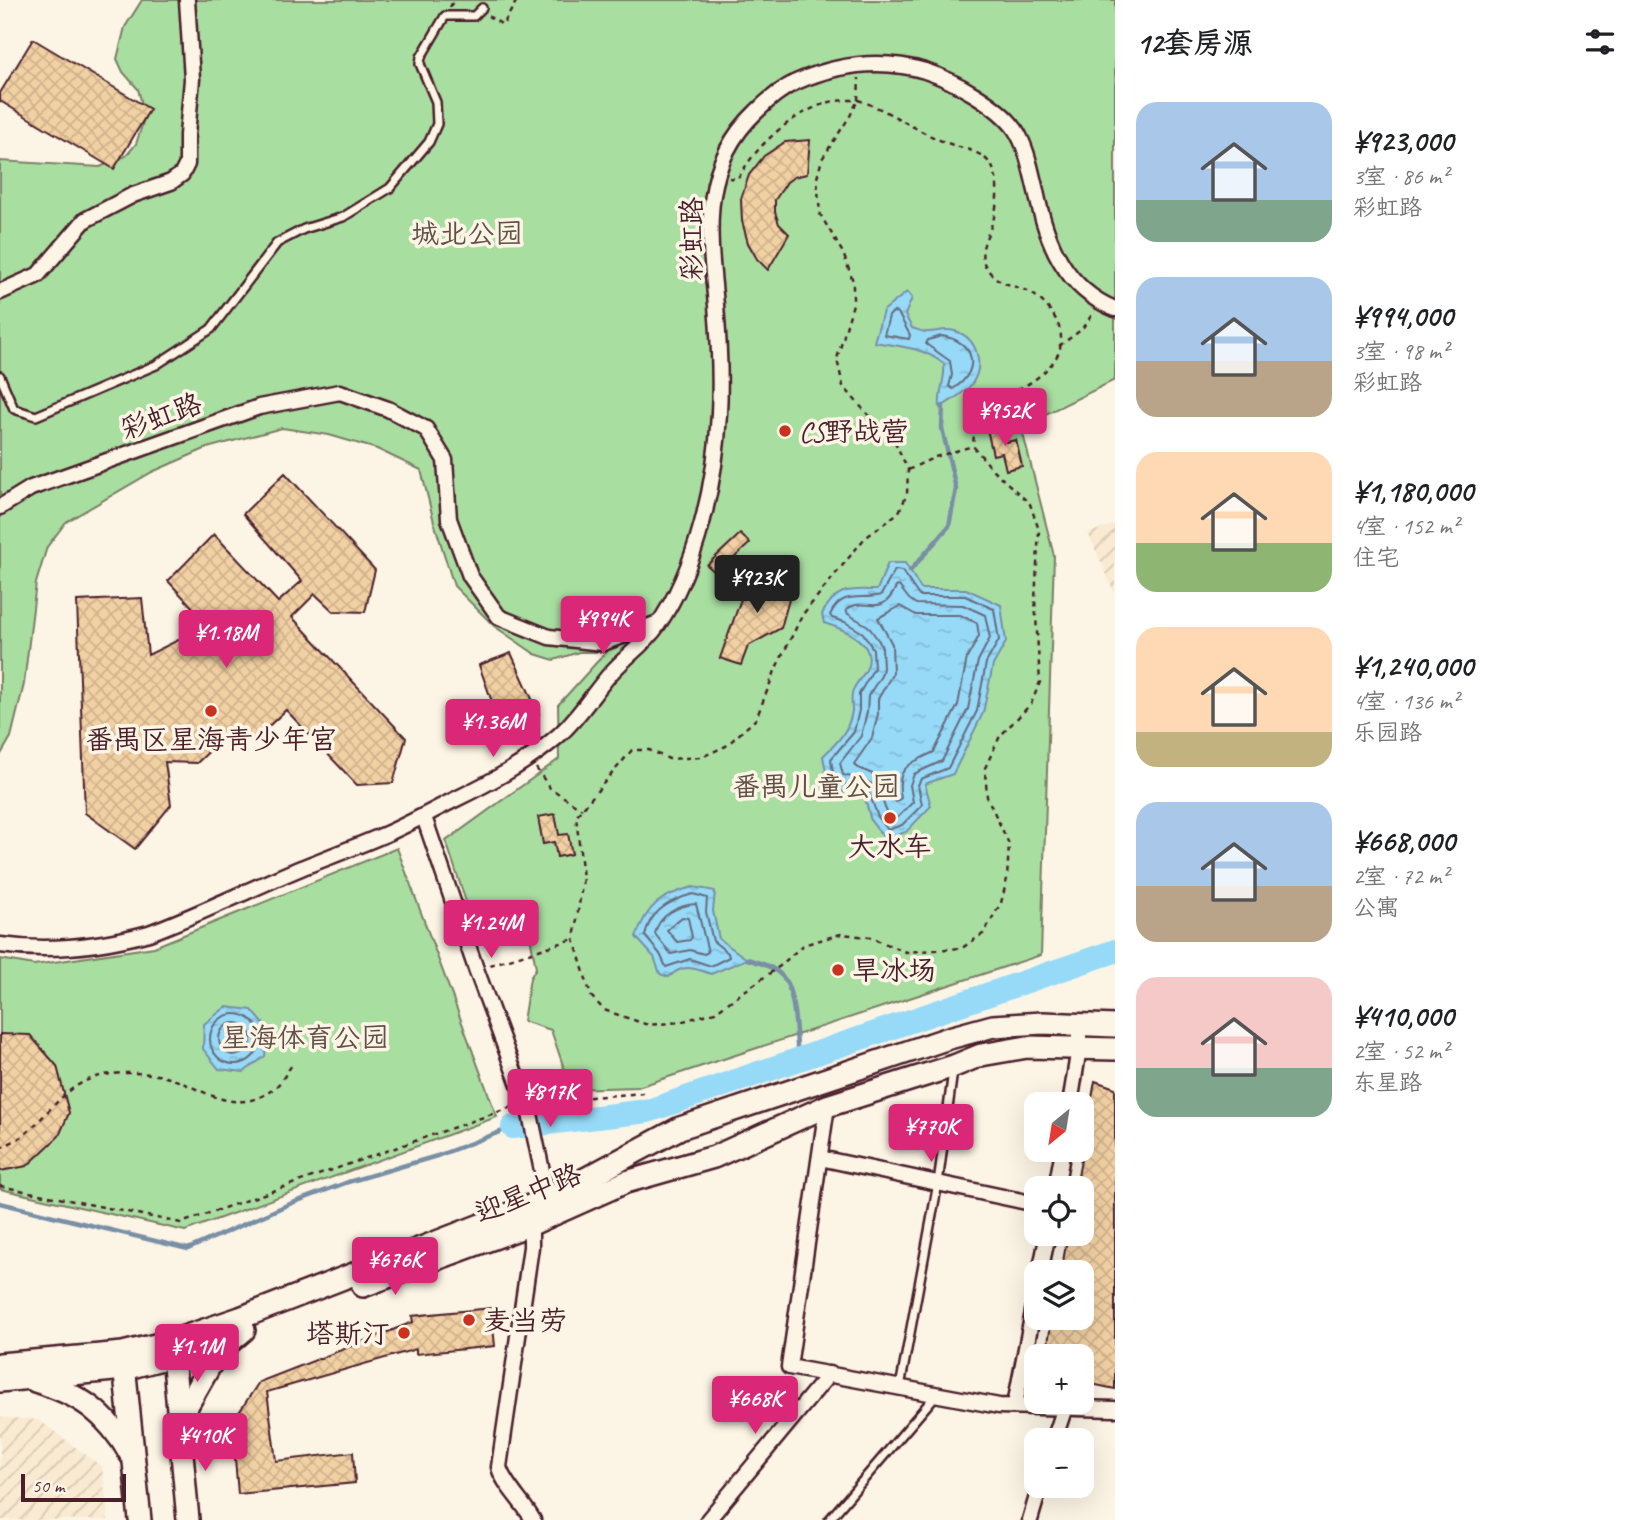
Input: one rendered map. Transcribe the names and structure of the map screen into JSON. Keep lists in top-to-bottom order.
{
  "streets": {
    "street": ["彩虹路", "迎星中路"]
  },
  "parks": ["城北公园", "番禺儿童公园", "星海体育公园"],
  "places": [
    "CS野战营",
    "番禺区星海青少年宫",
    "大水车",
    "旱冰场",
    "麦当劳",
    "塔斯汀"
  ],
  "scale_bar": "50 m",
  "north": "bottom left",
  "page": {
    "heading": "12套房源",
    "list": [
      {
        "name": "¥923,000",
        "note": "3室 · 86 m² · 彩虹路"
      },
      {
        "name": "¥994,000",
        "note": "3室 · 98 m² · 彩虹路"
      },
      {
        "name": "¥1,180,000",
        "note": "4室 · 152 m² · 住宅"
      },
      {
        "name": "¥1,240,000",
        "note": "4室 · 136 m² · 乐园路"
      },
      {
        "name": "¥668,000",
        "note": "2室 · 72 m² · 公寓"
      },
      {
        "name": "¥410,000",
        "note": "2室 · 52 m² · 东星路"
      }
    ],
    "price": [
      "¥952K",
      "¥923K",
      "¥994K",
      "¥1.18M",
      "¥1.36M",
      "¥1.24M",
      "¥817K",
      "¥770K",
      "¥676K",
      "¥1.1M",
      "¥668K",
      "¥410K"
    ],
    "map_buttons": ["+", "−"],
    "scale": "50 m"
  }
}
